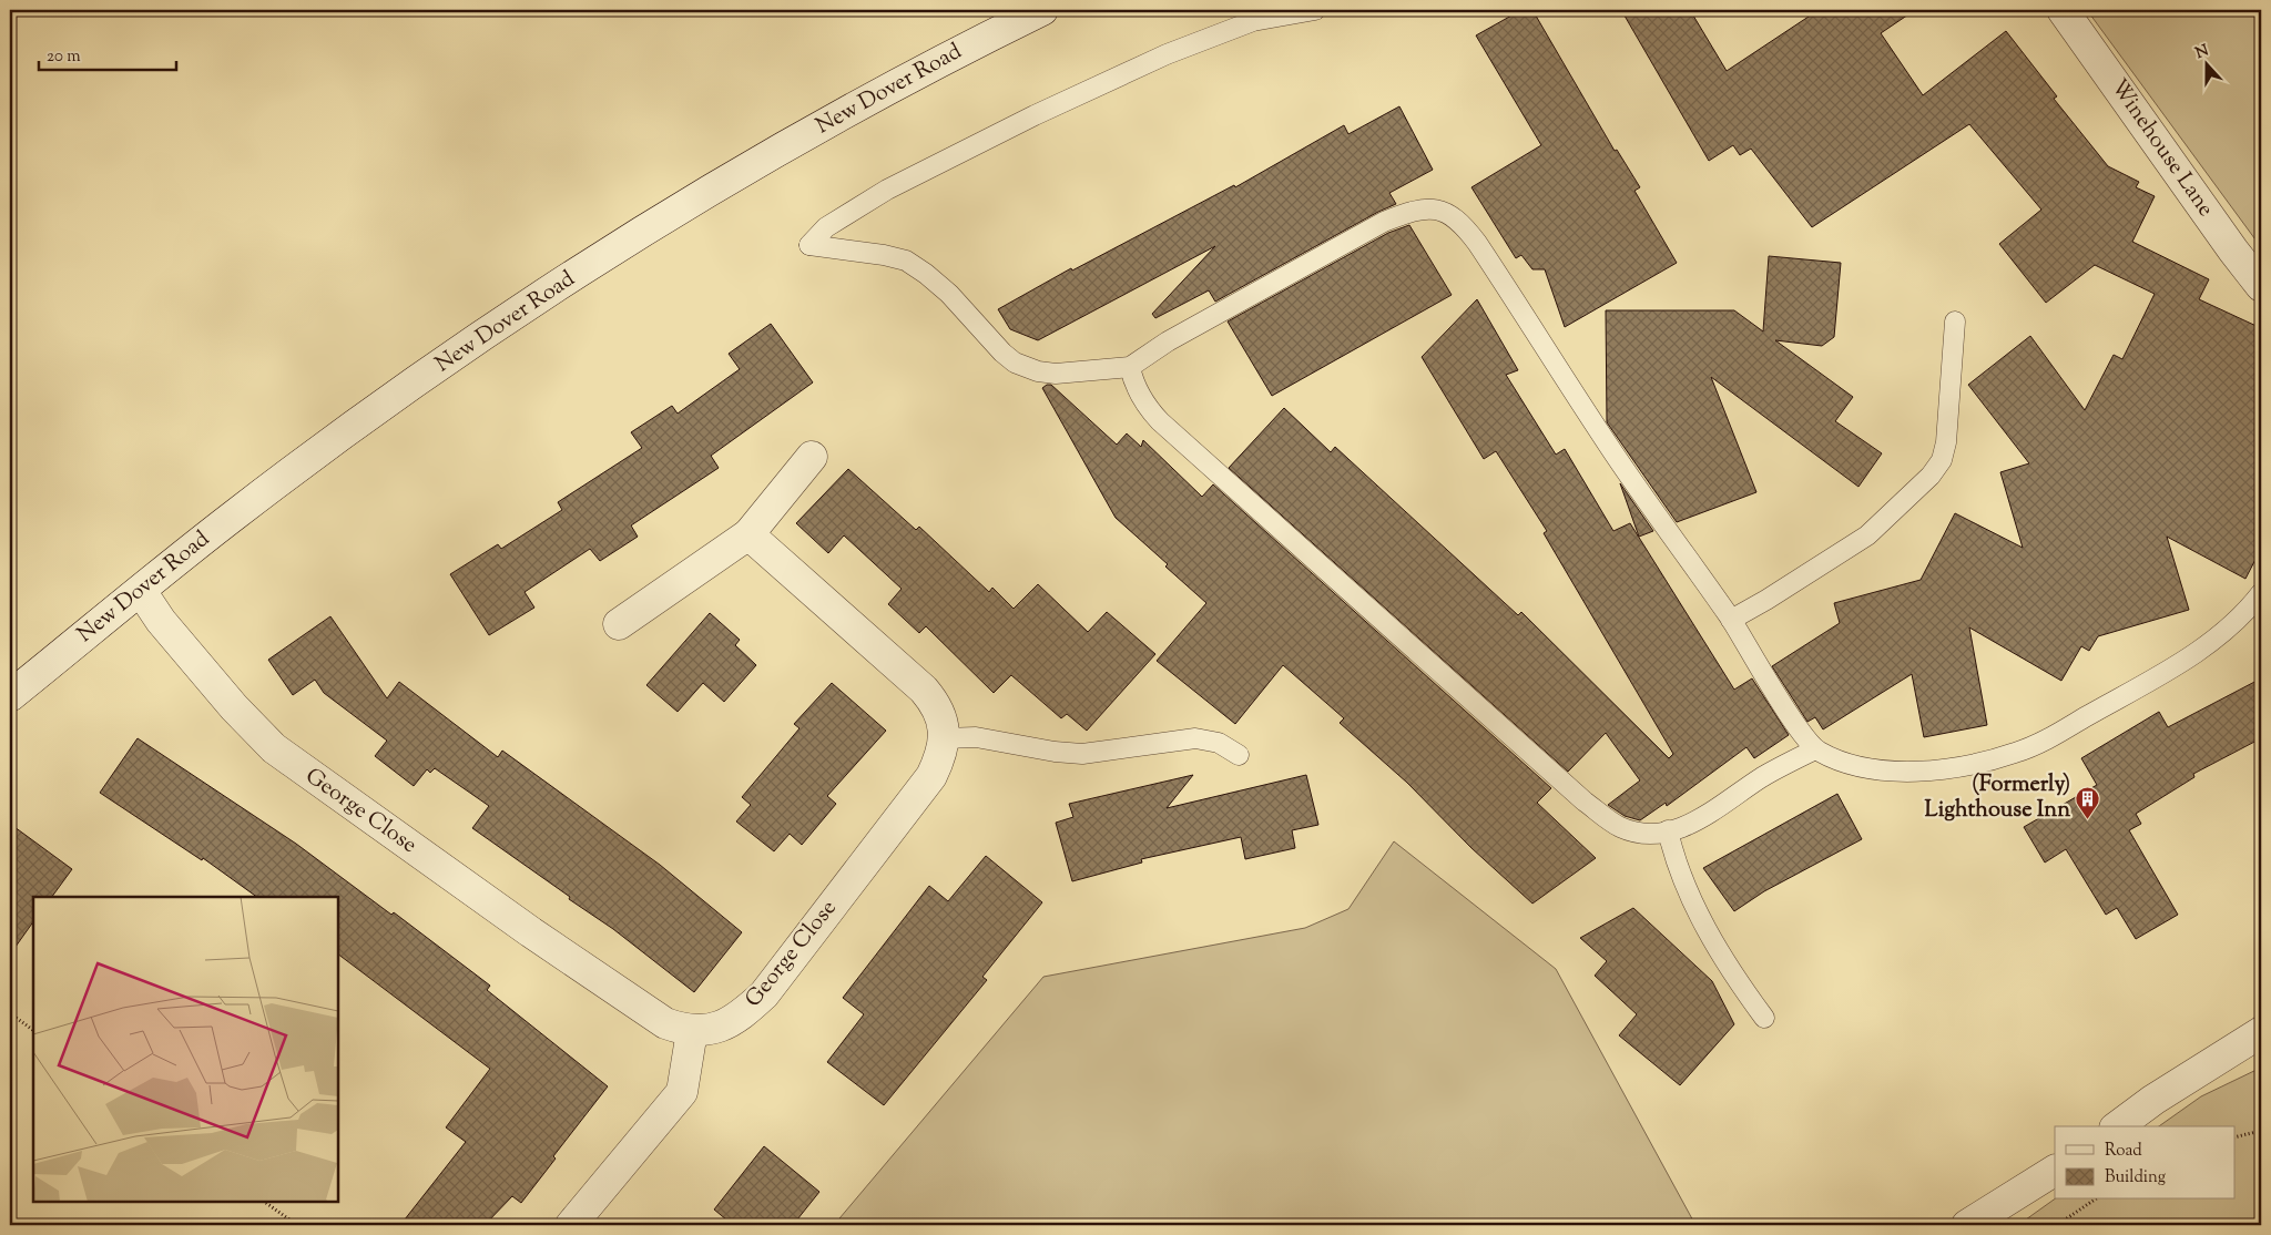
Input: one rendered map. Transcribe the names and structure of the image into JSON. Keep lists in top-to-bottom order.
{
  "streets": {
    "street": ["New Dover Road", "Winehouse Lane", "George Close"]
  },
  "crossings": [
    ["New Dover Road", "George Close"]
  ],
  "places": {
    "building": ["(Formerly) Lighthouse Inn"]
  },
  "legend": ["Road", "Building"],
  "scale_bar": "20 m",
  "north": "top"
}
